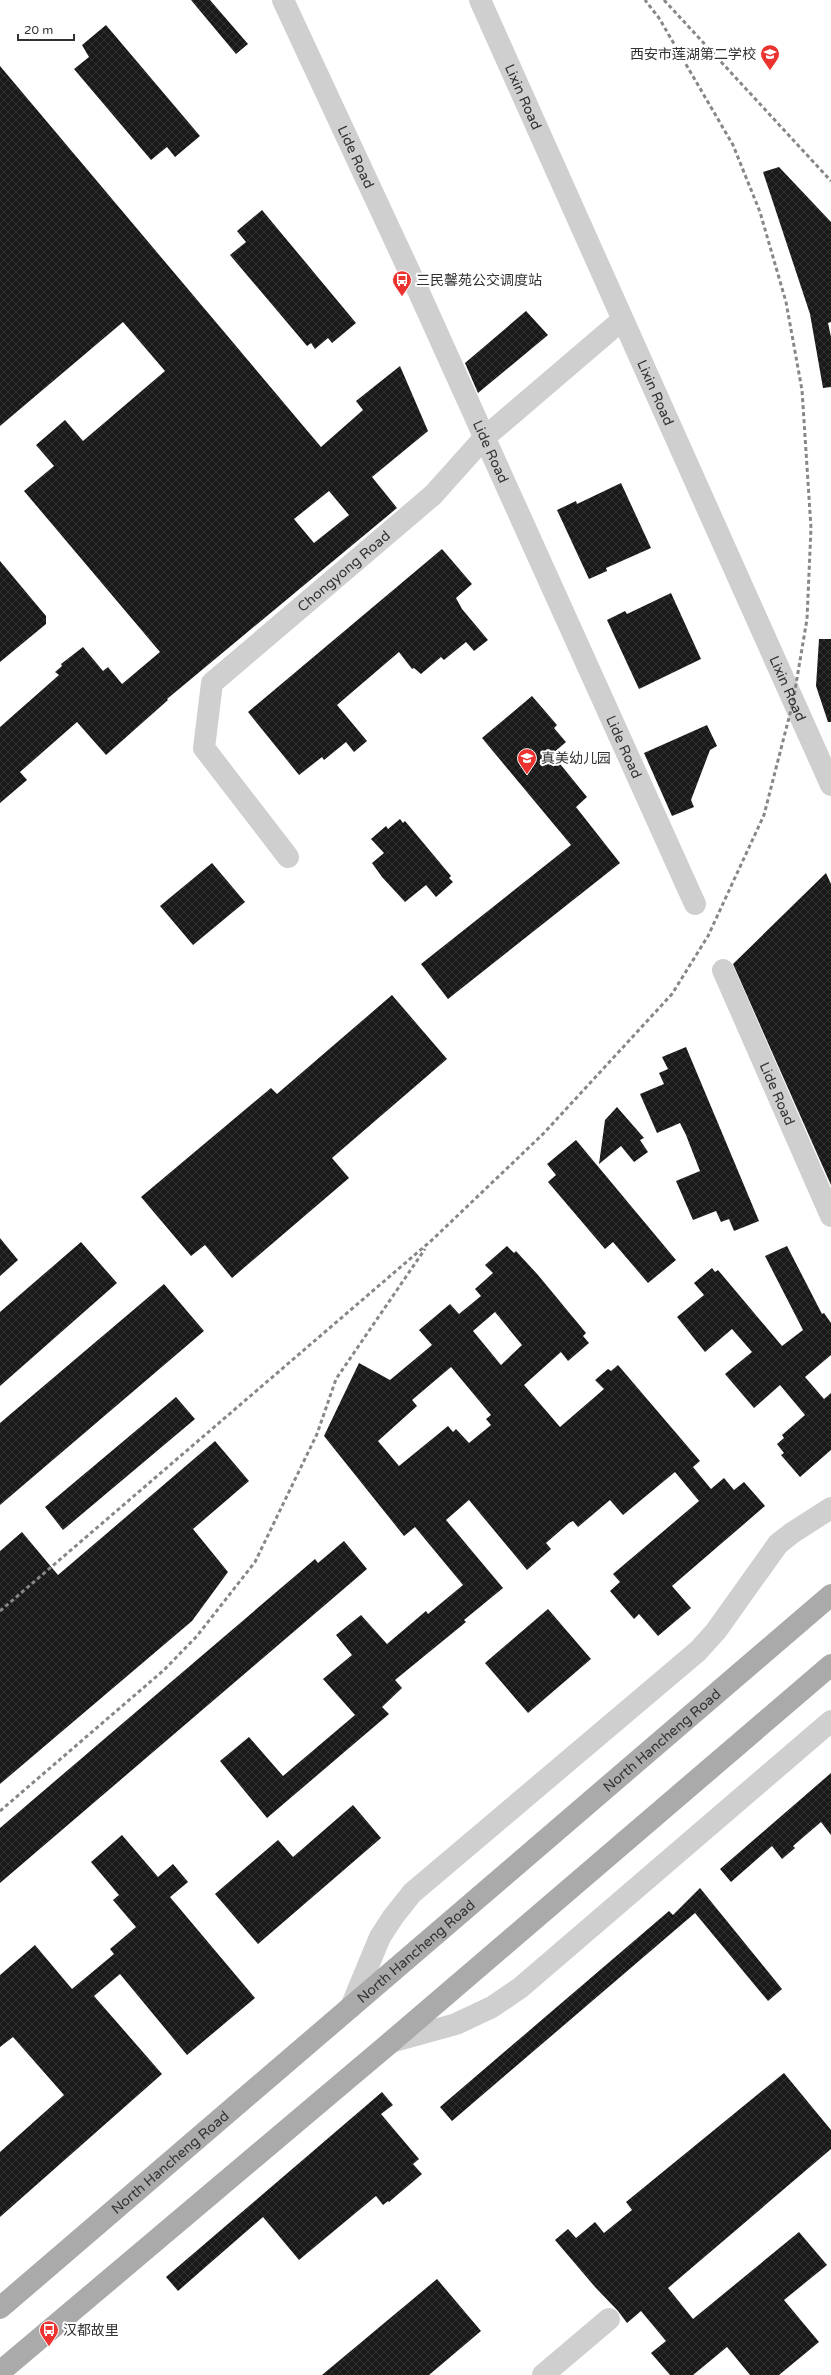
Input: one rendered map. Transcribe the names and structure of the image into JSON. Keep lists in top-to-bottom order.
{
  "streets": {
    "main road": ["North Hancheng Road"],
    "street": ["Lixin Road", "Lide Road", "Chongyong Road"]
  },
  "crossings": [
    ["Lixin Road", "Chongyong Road"],
    ["Lide Road", "Chongyong Road"]
  ],
  "places": {
    "school or university": ["西安市莲湖第二学校", "真美幼儿园"],
    "bus stop": ["三民馨苑公交调度站", "汉都故里"]
  },
  "scale_bar": "20 m"
}
